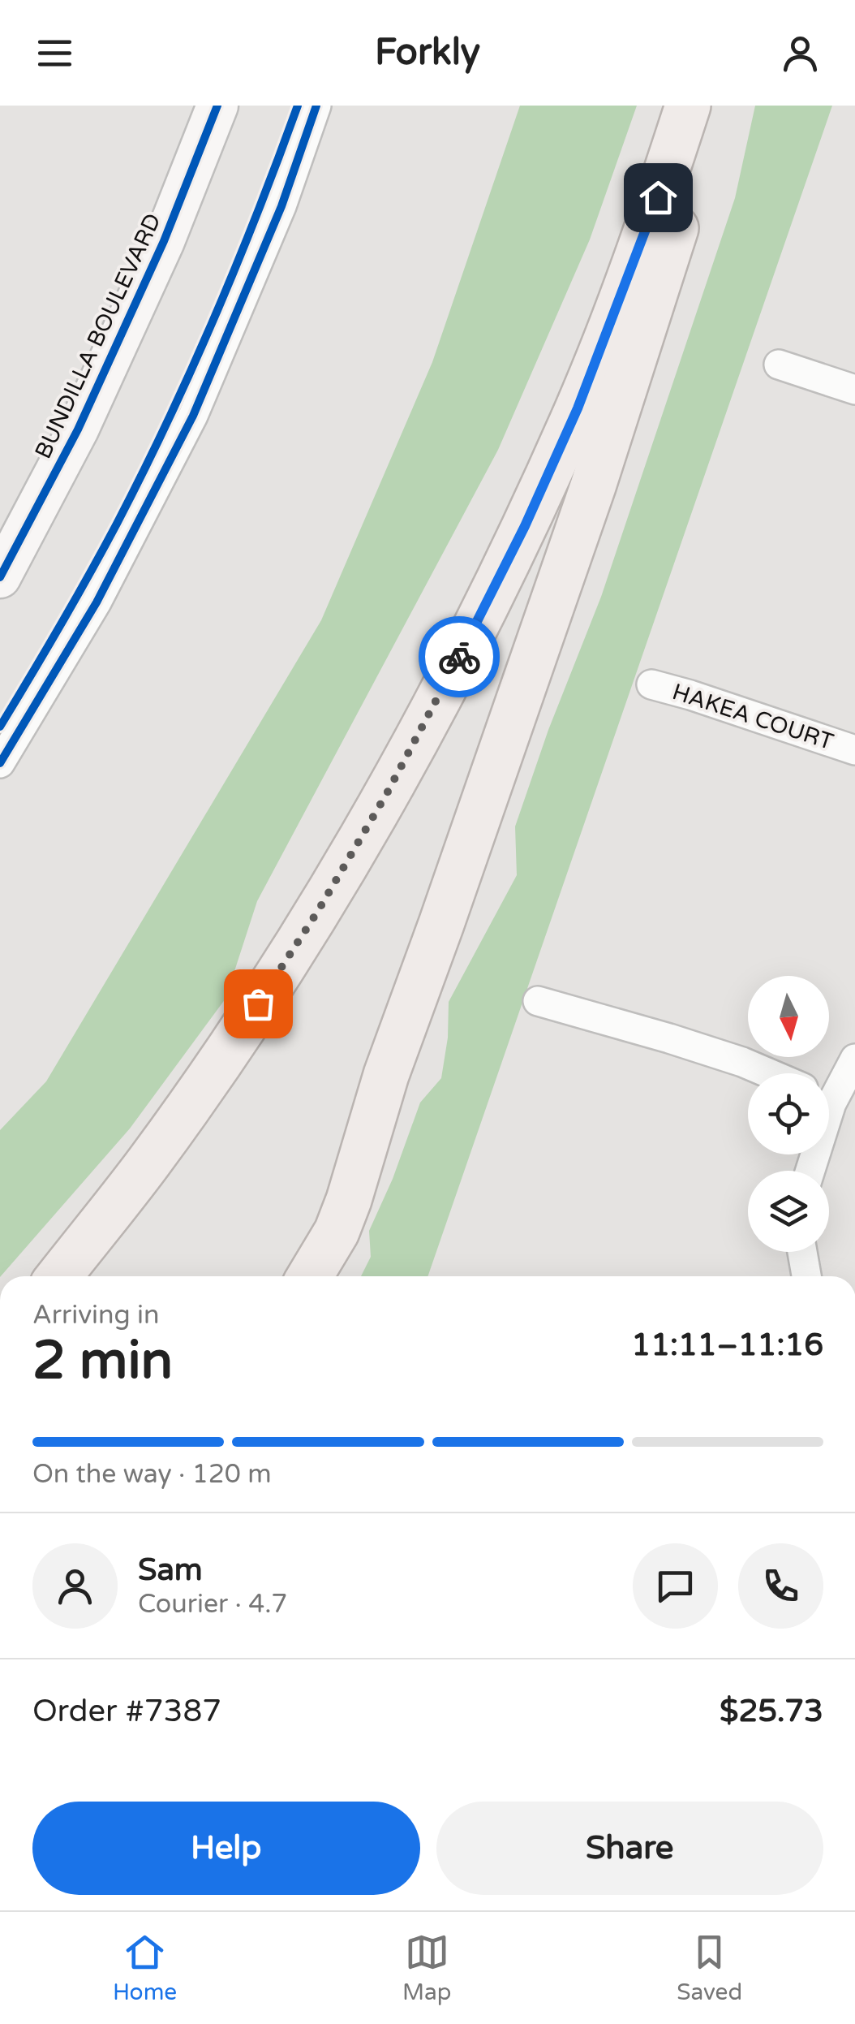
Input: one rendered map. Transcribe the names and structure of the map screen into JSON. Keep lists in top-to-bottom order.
{
  "streets": {
    "street": ["BUNDILLA BOULEVARD", "HAKEA COURT"]
  },
  "north": "bottom",
  "page": {
    "header": "Forkly",
    "heading": ["2 min", "Arriving in", "11:11–11:16"],
    "panel": [
      "Sam",
      "Courier · 4.7",
      "Order #7387",
      "$25.73"
    ],
    "bar": "On the way · 120 m",
    "buttons": ["Help", "Share"],
    "tabs": ["Home", "Map", "Saved"]
  }
}
